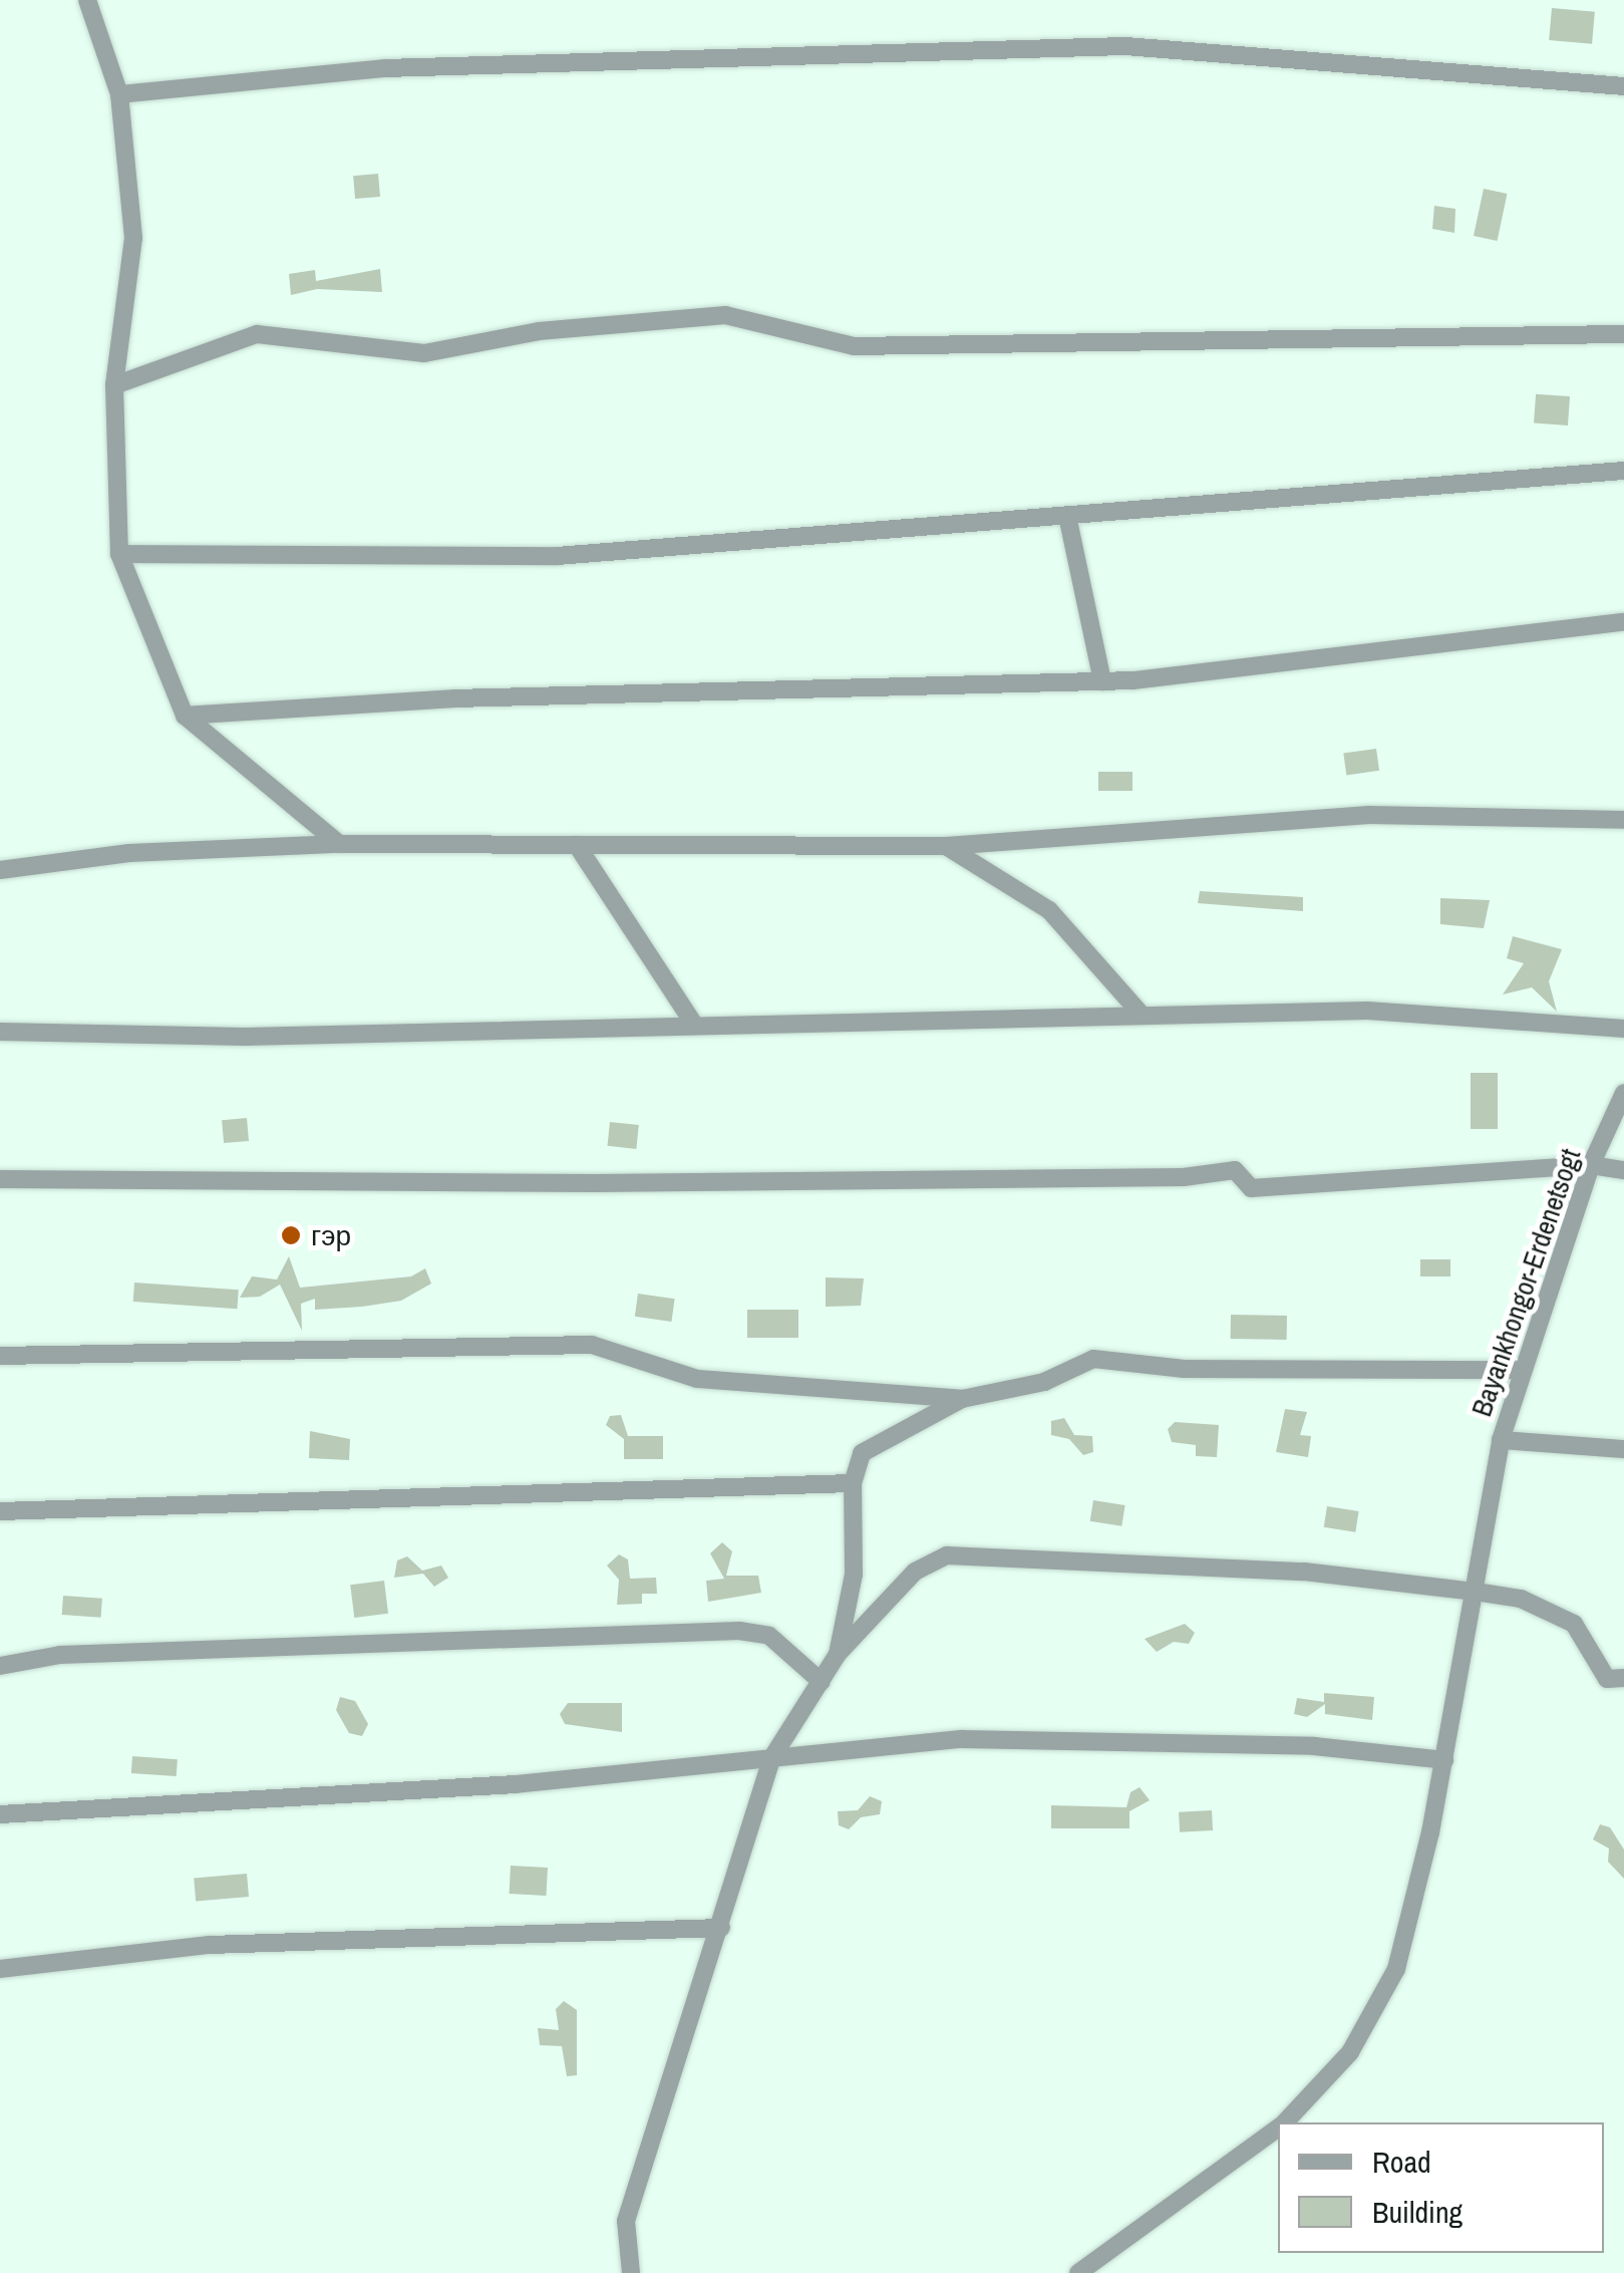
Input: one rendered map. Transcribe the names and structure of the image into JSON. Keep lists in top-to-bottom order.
{
  "streets": {
    "street": ["Bayankhongor-Erdenetsogt"]
  },
  "places": ["гэр"],
  "legend": ["Road", "Building"]
}
